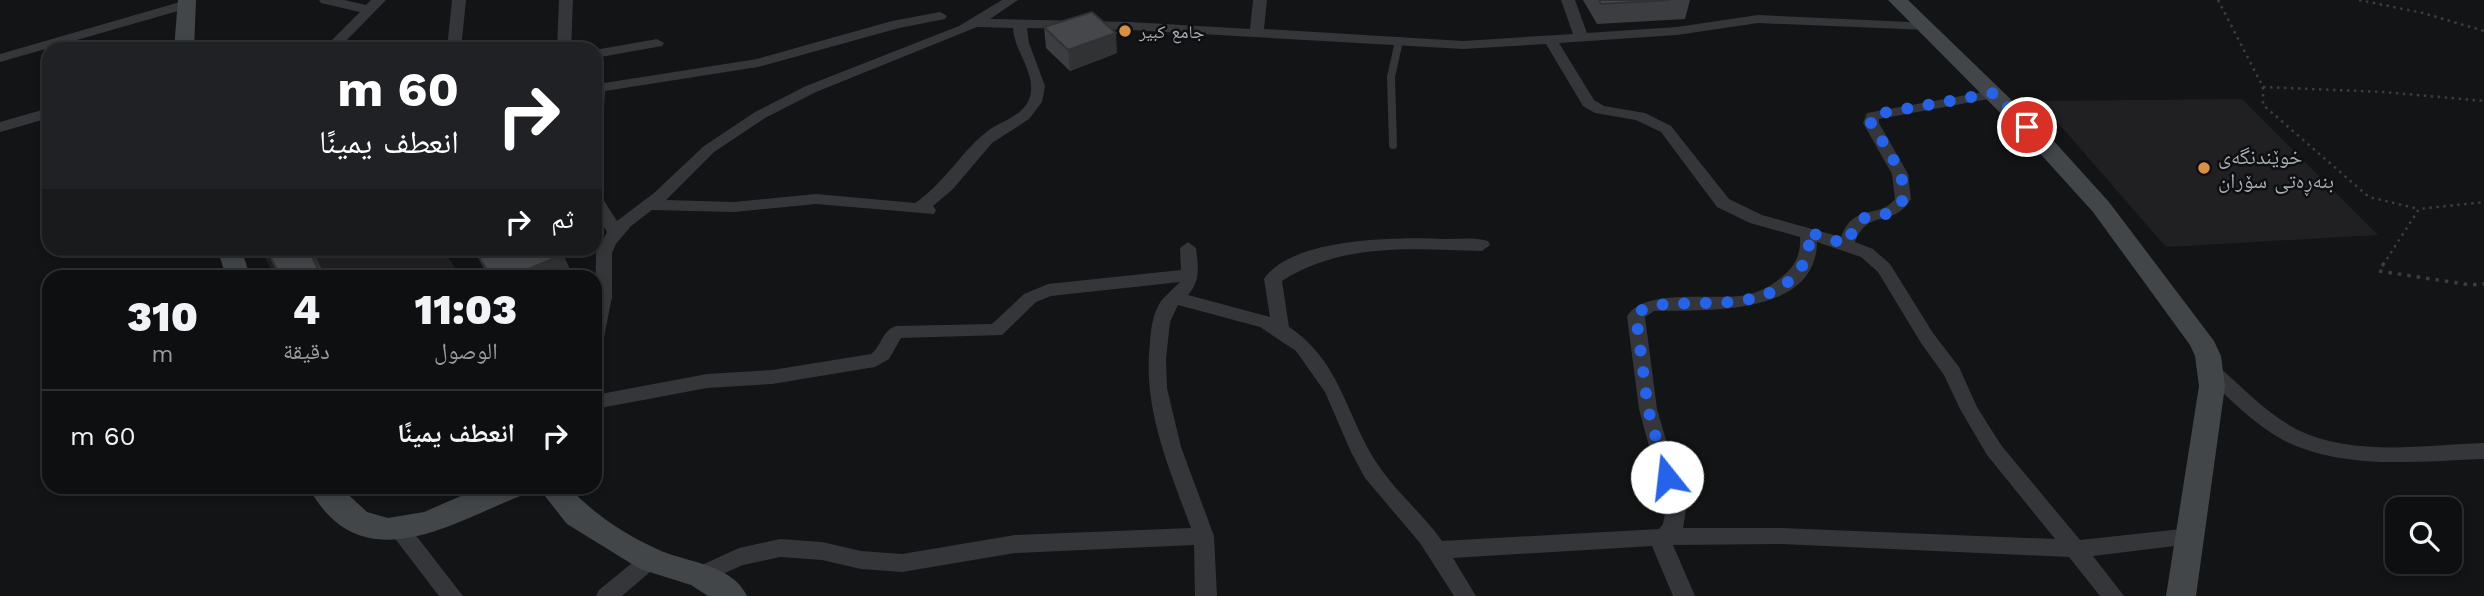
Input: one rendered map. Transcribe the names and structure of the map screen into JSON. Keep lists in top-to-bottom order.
{
  "places": ["جامع كبير", "خوێندنگەی بنەڕەتی سۆران"],
  "page": {
    "turn": ["60 m", "انعطف يمينًا"],
    "then": "ثم",
    "eta": [
      "11:03",
      "الوصول",
      "4",
      "دقيقة",
      "310",
      "m"
    ],
    "list": [
      {
        "name": "انعطف يمينًا",
        "value": "60 m"
      }
    ]
  }
}
